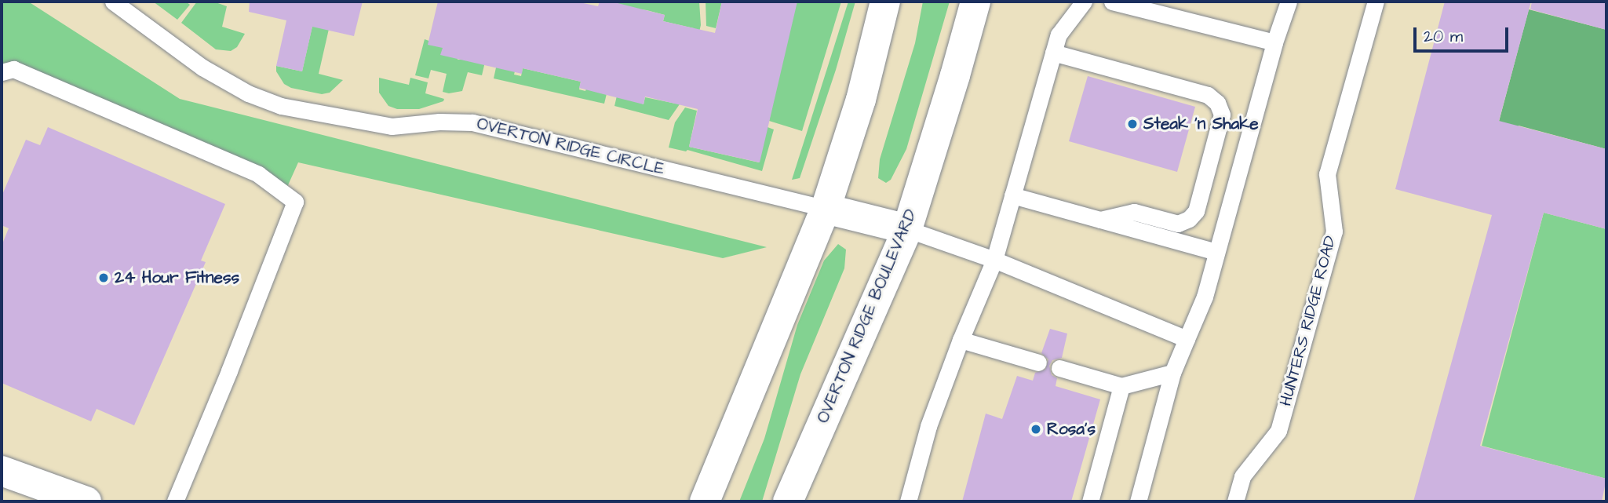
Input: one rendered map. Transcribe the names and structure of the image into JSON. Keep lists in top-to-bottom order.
{
  "streets": {
    "street": ["OVERTON RIDGE BOULEVARD"],
    "lane": ["OVERTON RIDGE CIRCLE", "HUNTERS RIDGE ROAD"]
  },
  "places": ["Steak 'n Shake", "24 Hour Fitness", "Rosa's"],
  "scale_bar": "20 m"
}
